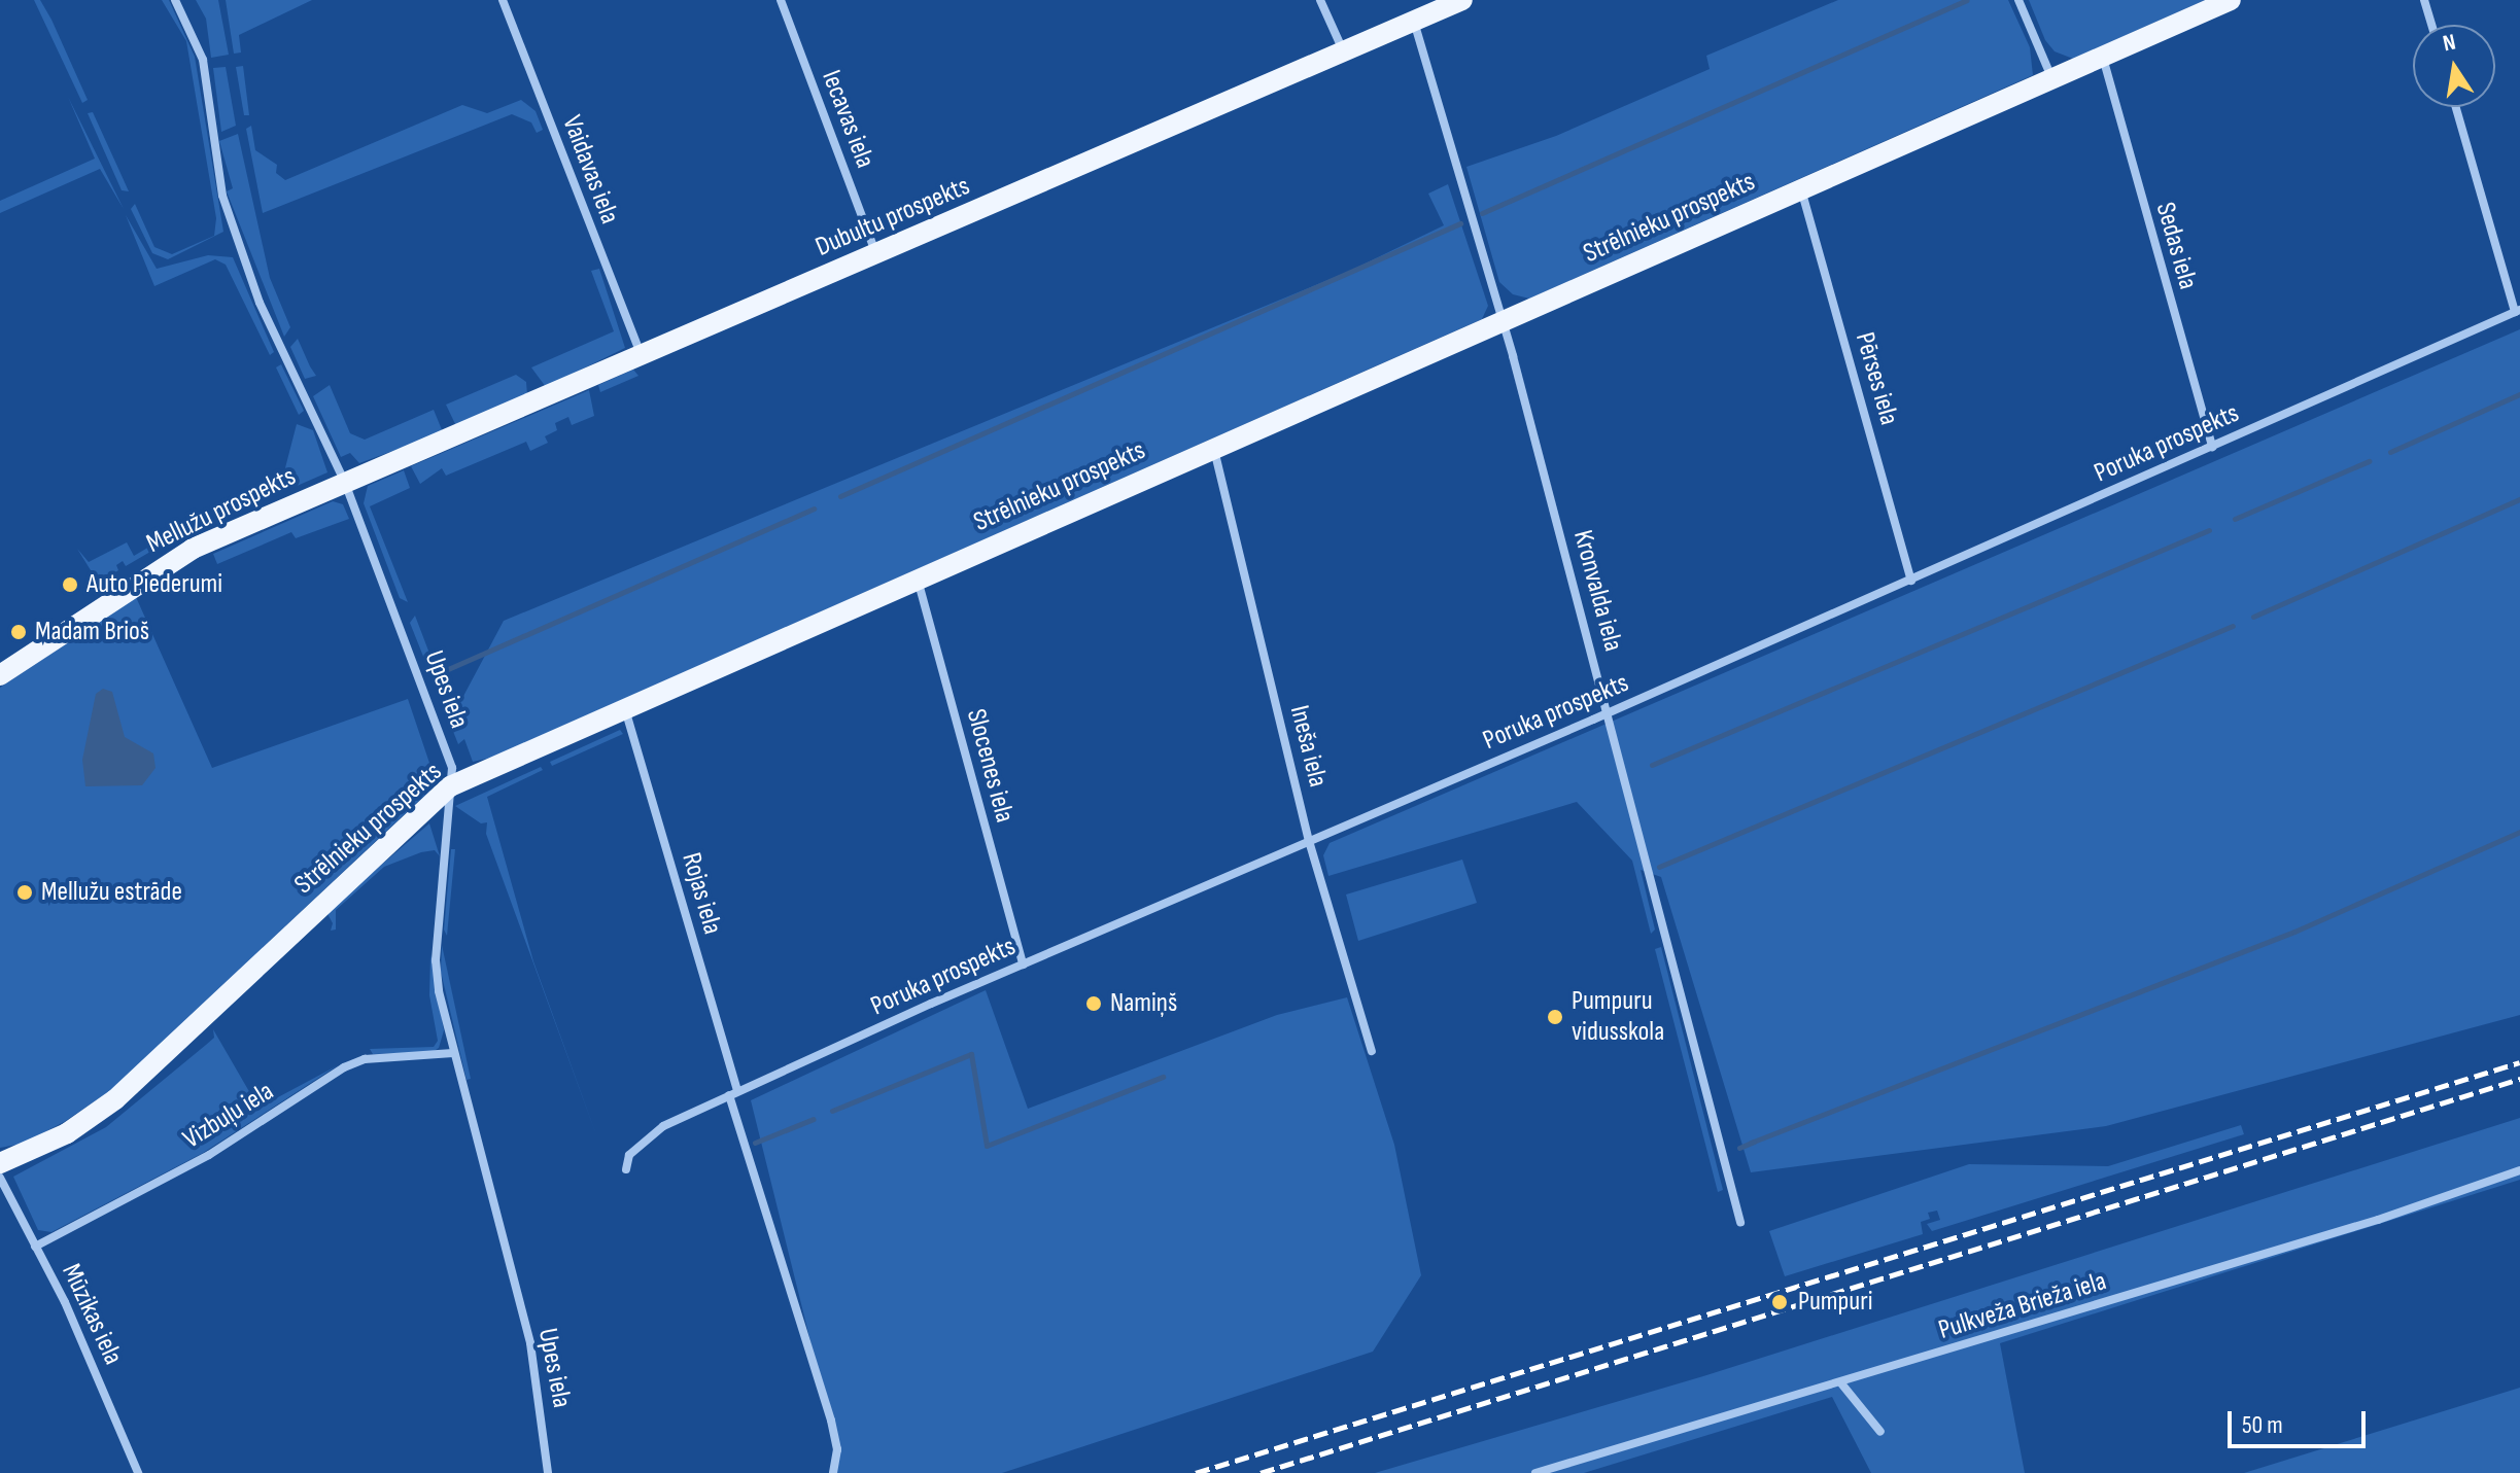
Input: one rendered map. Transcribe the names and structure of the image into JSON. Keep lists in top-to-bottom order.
{
  "streets": {
    "main road": ["Dubultu prospekts", "Strēlnieku prospekts", "Mellužu prospekts"],
    "street": [
      "Iecavas iela",
      "Vaidavas iela",
      "Sedas iela",
      "Pērses iela",
      "Poruka prospekts",
      "Kronvalda iela",
      "Upes iela",
      "Ineša iela",
      "Slocenes iela",
      "Rojas iela",
      "Vizbuļu iela",
      "Pulkveža Brieža iela",
      "Mūzikas iela"
    ]
  },
  "crossings": [
    ["Iecavas iela", "Dubultu prospekts"],
    ["Vaidavas iela", "Dubultu prospekts"],
    ["Dubultu prospekts", "Mellužu prospekts"],
    ["Dubultu prospekts", "Kronvalda iela"],
    ["Dubultu prospekts", "Upes iela"],
    ["Strēlnieku prospekts", "Sedas iela"],
    ["Strēlnieku prospekts", "Pērses iela"],
    ["Strēlnieku prospekts", "Kronvalda iela"],
    ["Strēlnieku prospekts", "Upes iela"],
    ["Strēlnieku prospekts", "Ineša iela"],
    ["Strēlnieku prospekts", "Slocenes iela"],
    ["Strēlnieku prospekts", "Rojas iela"],
    ["Sedas iela", "Poruka prospekts"],
    ["Pērses iela", "Poruka prospekts"],
    ["Poruka prospekts", "Kronvalda iela"],
    ["Poruka prospekts", "Ineša iela"],
    ["Poruka prospekts", "Slocenes iela"],
    ["Poruka prospekts", "Rojas iela"],
    ["Mellužu prospekts", "Upes iela"],
    ["Upes iela", "Vizbuļu iela"],
    ["Vizbuļu iela", "Mūzikas iela"]
  ],
  "places": [
    "Auto Piederumi",
    "Madam Brioš",
    "Mellužu estrāde",
    "Namiņš",
    "Pumpuru vidusskola",
    "Pumpuri"
  ],
  "scale_bar": "50 m",
  "north": "top"
}
